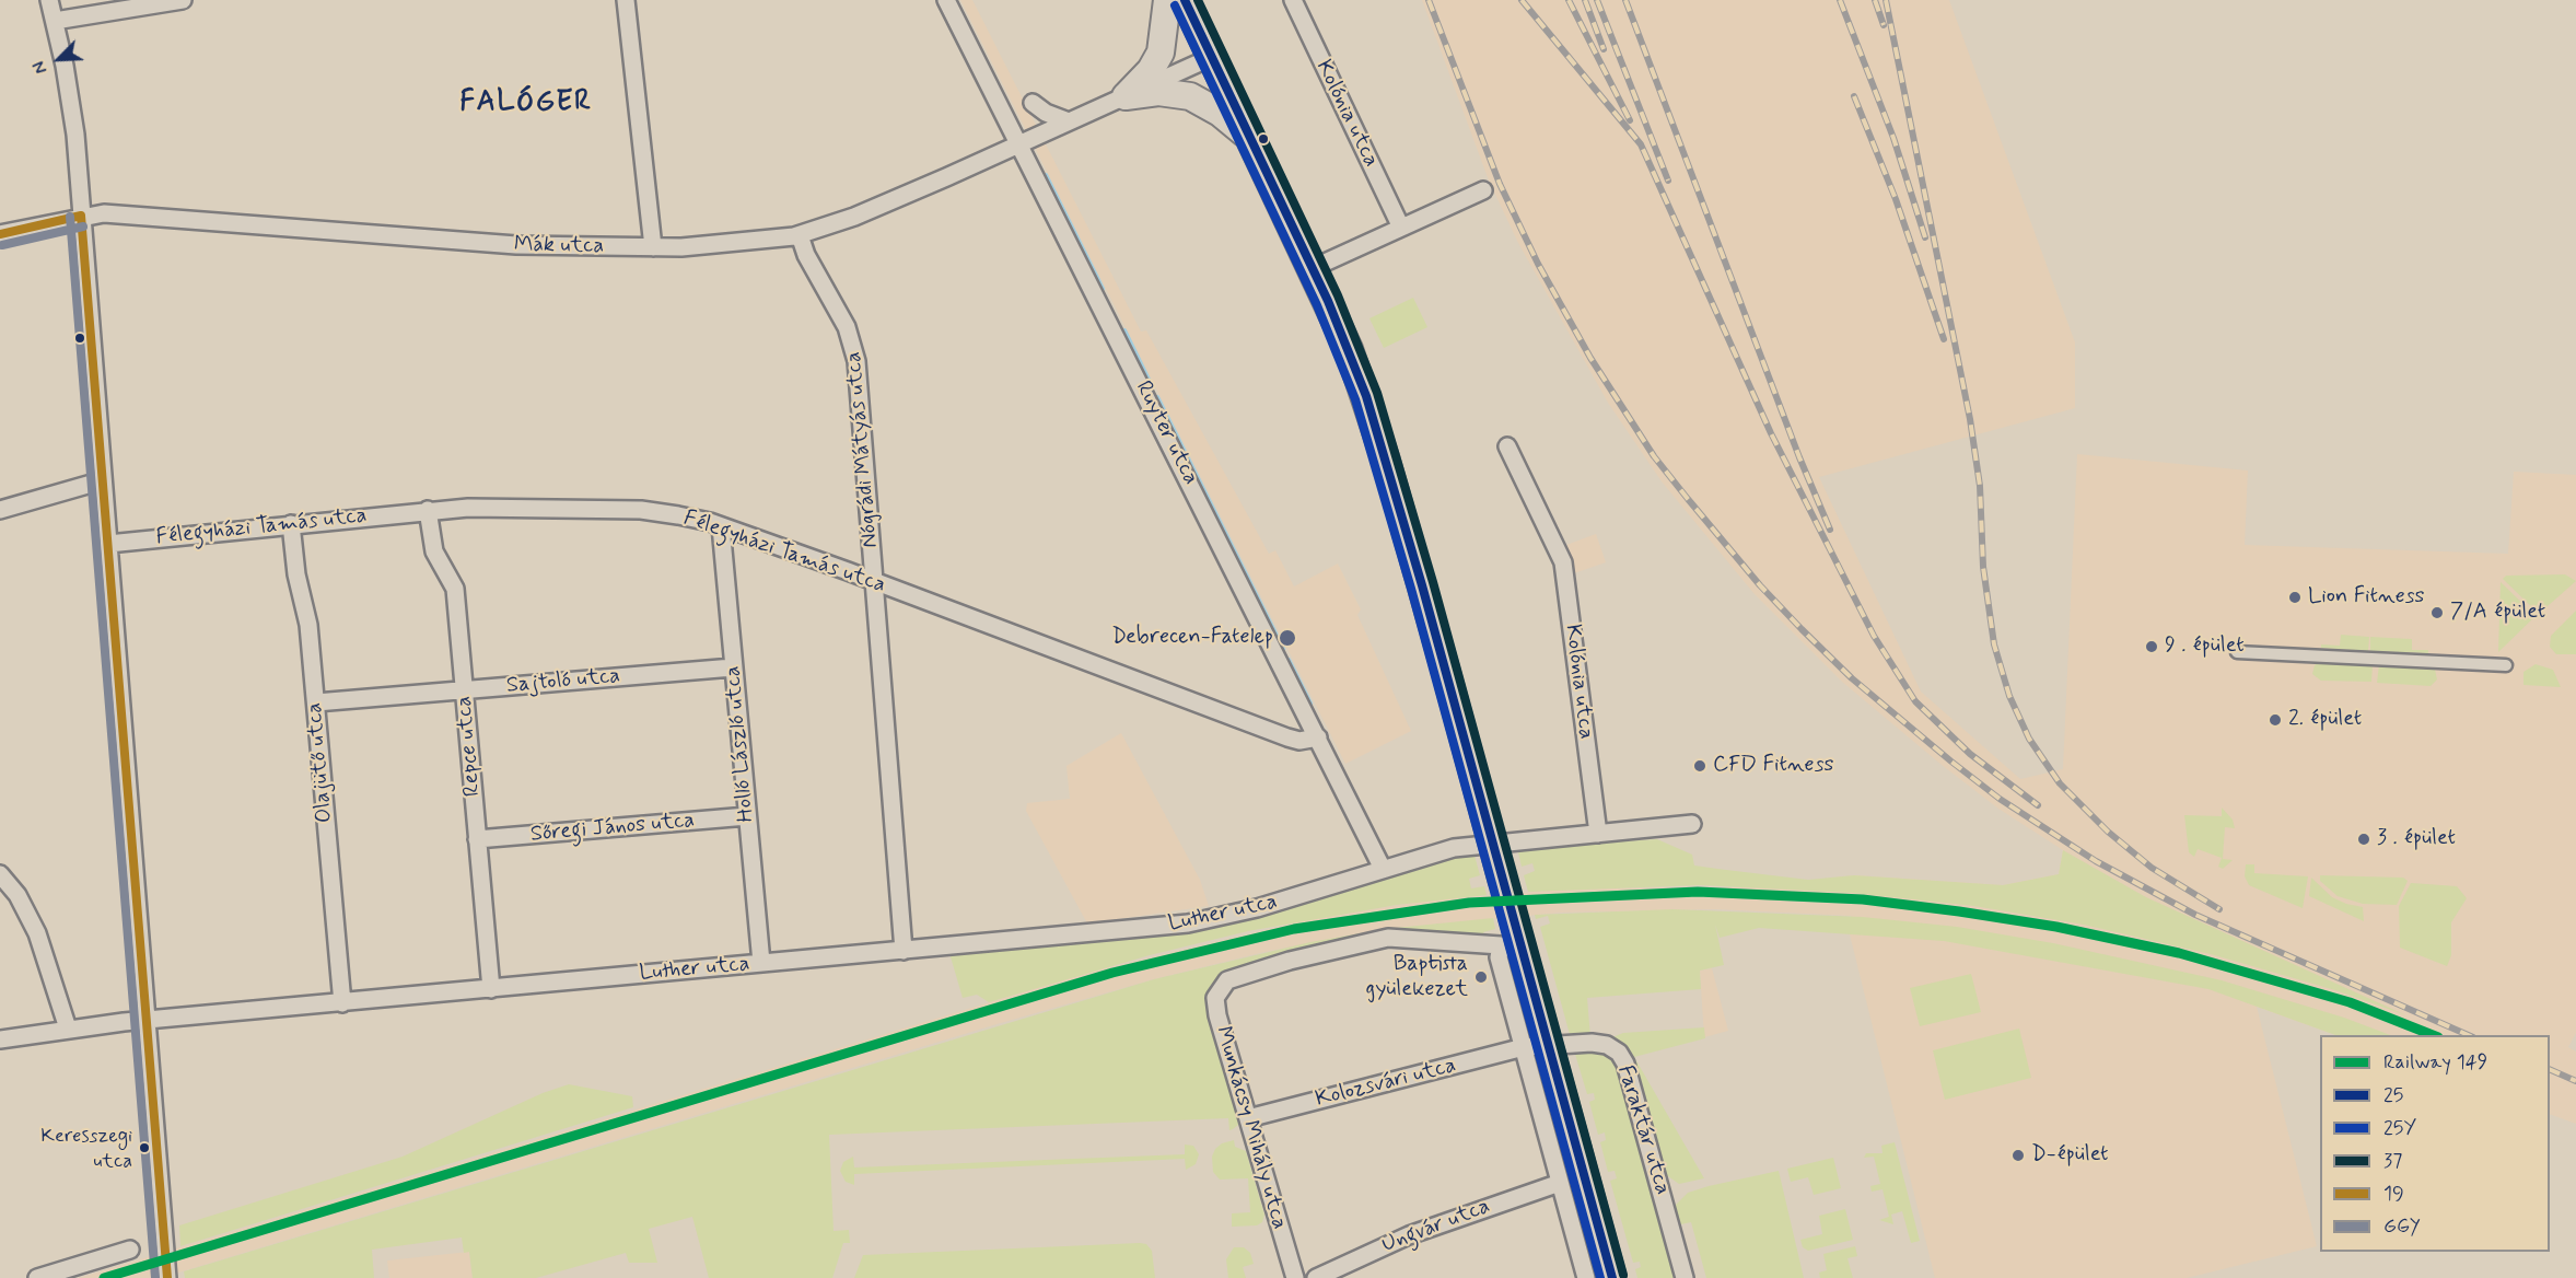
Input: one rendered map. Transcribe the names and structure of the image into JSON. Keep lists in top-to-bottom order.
{
  "streets": {
    "street": [
      "Kolónia utca",
      "Mák utca",
      "Ruyter utca",
      "Nógrádi Mátyás utca",
      "Félegyházi Tamás utca",
      "Sajtoló utca",
      "Holló László utca",
      "Repce utca",
      "Olajütő utca",
      "Sőregi János utca",
      "Luther utca",
      "Kolozsvári utca",
      "Munkácsy Mihály utca",
      "Faraktár utca",
      "Ungvár utca"
    ]
  },
  "crossings": [
    ["Kolónia utca", "Luther utca"],
    ["Mák utca", "Ruyter utca"],
    ["Mák utca", "Nógrádi Mátyás utca"],
    ["Ruyter utca", "Félegyházi Tamás utca"],
    ["Ruyter utca", "Luther utca"],
    ["Nógrádi Mátyás utca", "Félegyházi Tamás utca"],
    ["Nógrádi Mátyás utca", "Luther utca"],
    ["Félegyházi Tamás utca", "Holló László utca"],
    ["Félegyházi Tamás utca", "Repce utca"],
    ["Félegyházi Tamás utca", "Olajütő utca"],
    ["Sajtoló utca", "Holló László utca"],
    ["Sajtoló utca", "Repce utca"],
    ["Sajtoló utca", "Olajütő utca"],
    ["Holló László utca", "Sőregi János utca"],
    ["Holló László utca", "Luther utca"],
    ["Repce utca", "Sőregi János utca"],
    ["Repce utca", "Luther utca"],
    ["Olajütő utca", "Luther utca"],
    ["Kolozsvári utca", "Munkácsy Mihály utca"],
    ["Kolozsvári utca", "Faraktár utca"],
    ["Munkácsy Mihály utca", "Faraktár utca"]
  ],
  "districts": ["FALÓGER"],
  "places": [
    "Lion Fitness",
    "7/A épület",
    "Debrecen-Fatelep",
    "9 . épület",
    "2. épület",
    "CFD Fitness",
    "3 . épület",
    "Baptista gyülekezet",
    "Keresszegi utca",
    "D-épület"
  ],
  "lines": [
    "transit line 25",
    "transit line 37",
    "transit line 25Y",
    "transit line 19",
    "transit line GGY",
    "rail line 149"
  ],
  "legend": [
    "Railway 149",
    "25",
    "25Y",
    "37",
    "19",
    "GGY"
  ],
  "north": "bottom left"
}
